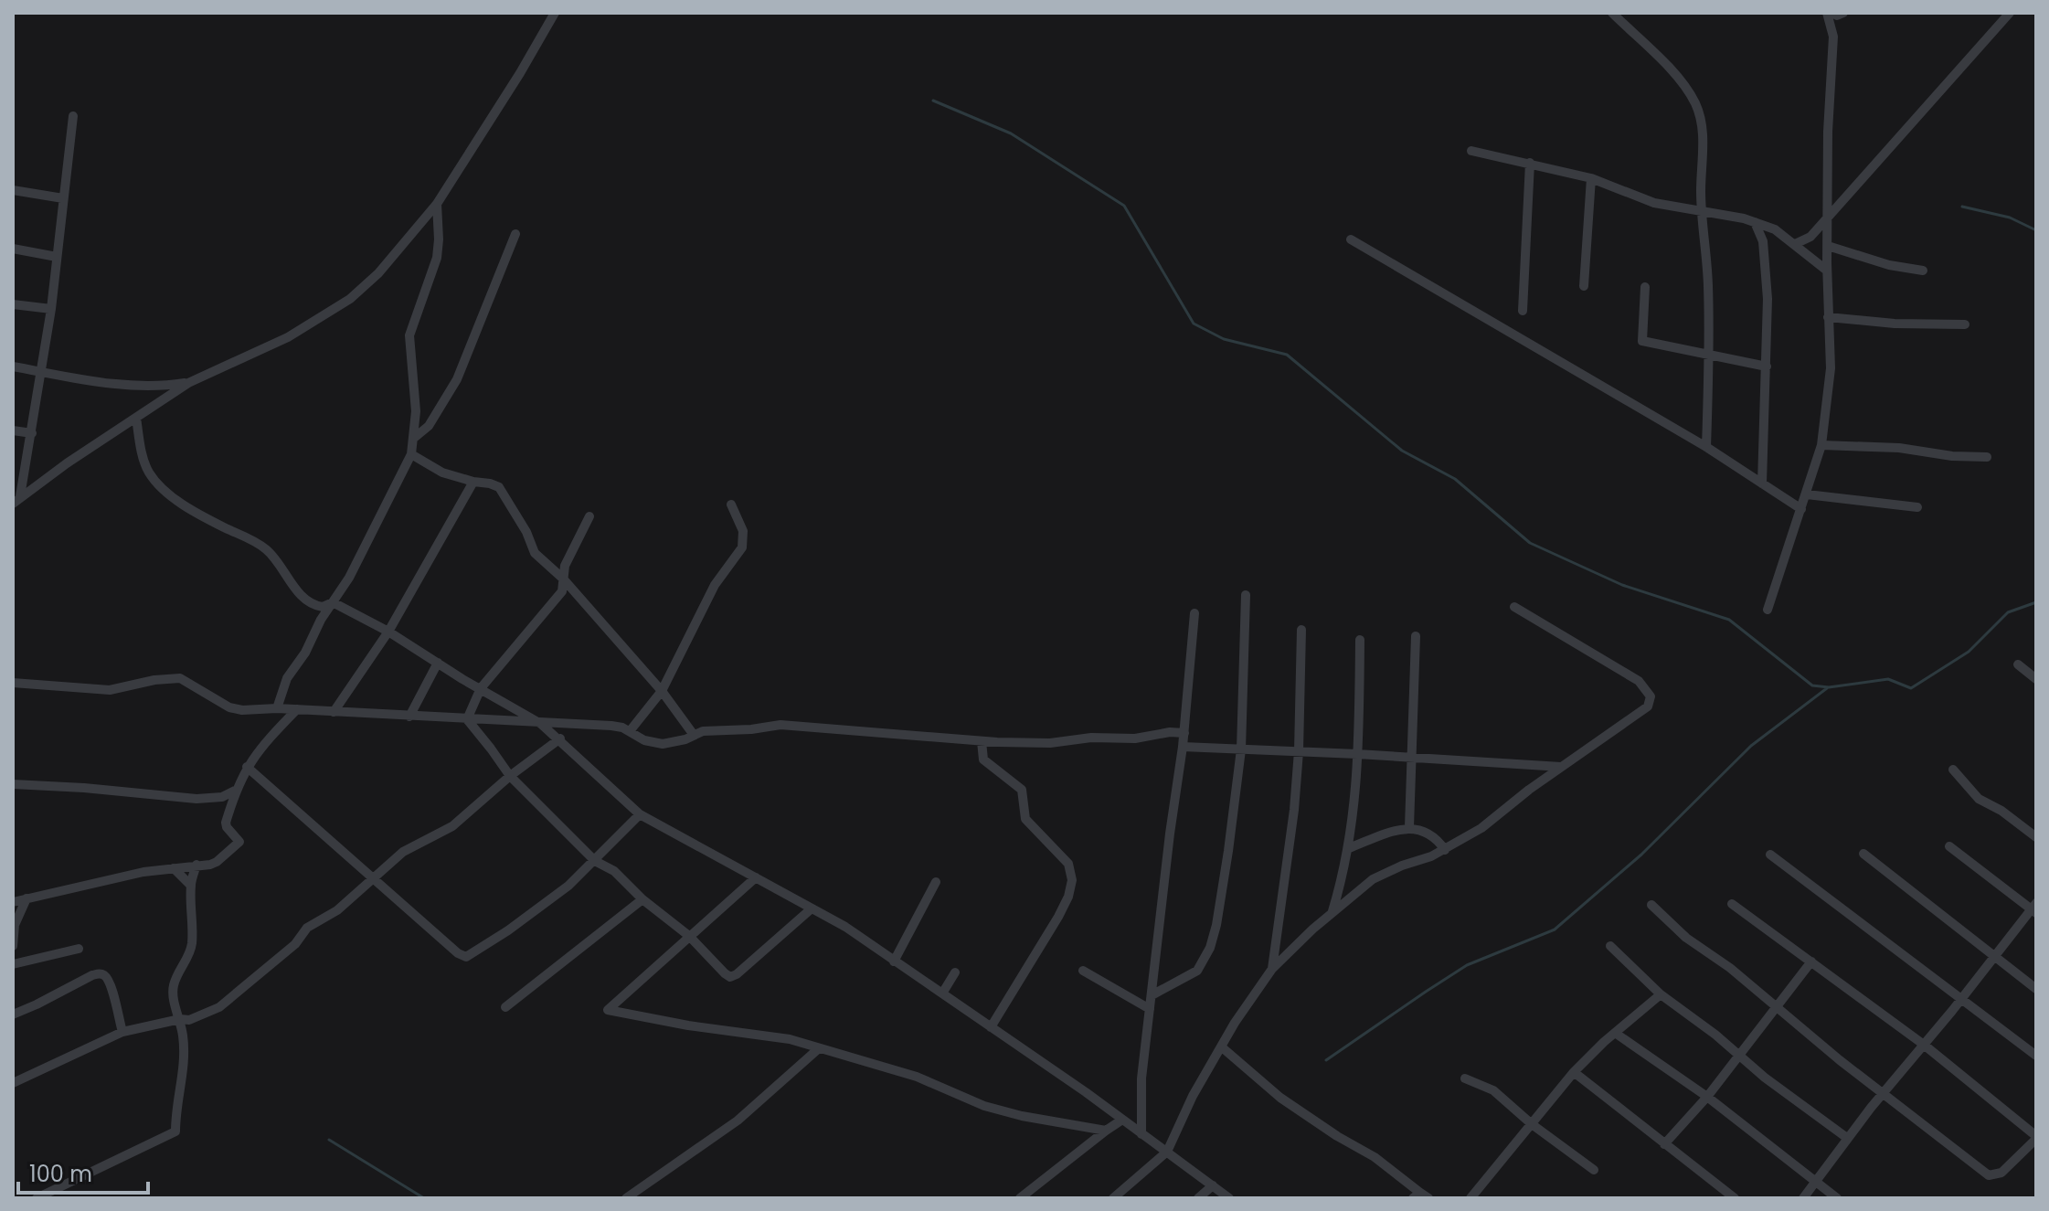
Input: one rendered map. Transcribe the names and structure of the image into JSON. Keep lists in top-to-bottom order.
{
  "scale_bar": "100 m"
}
